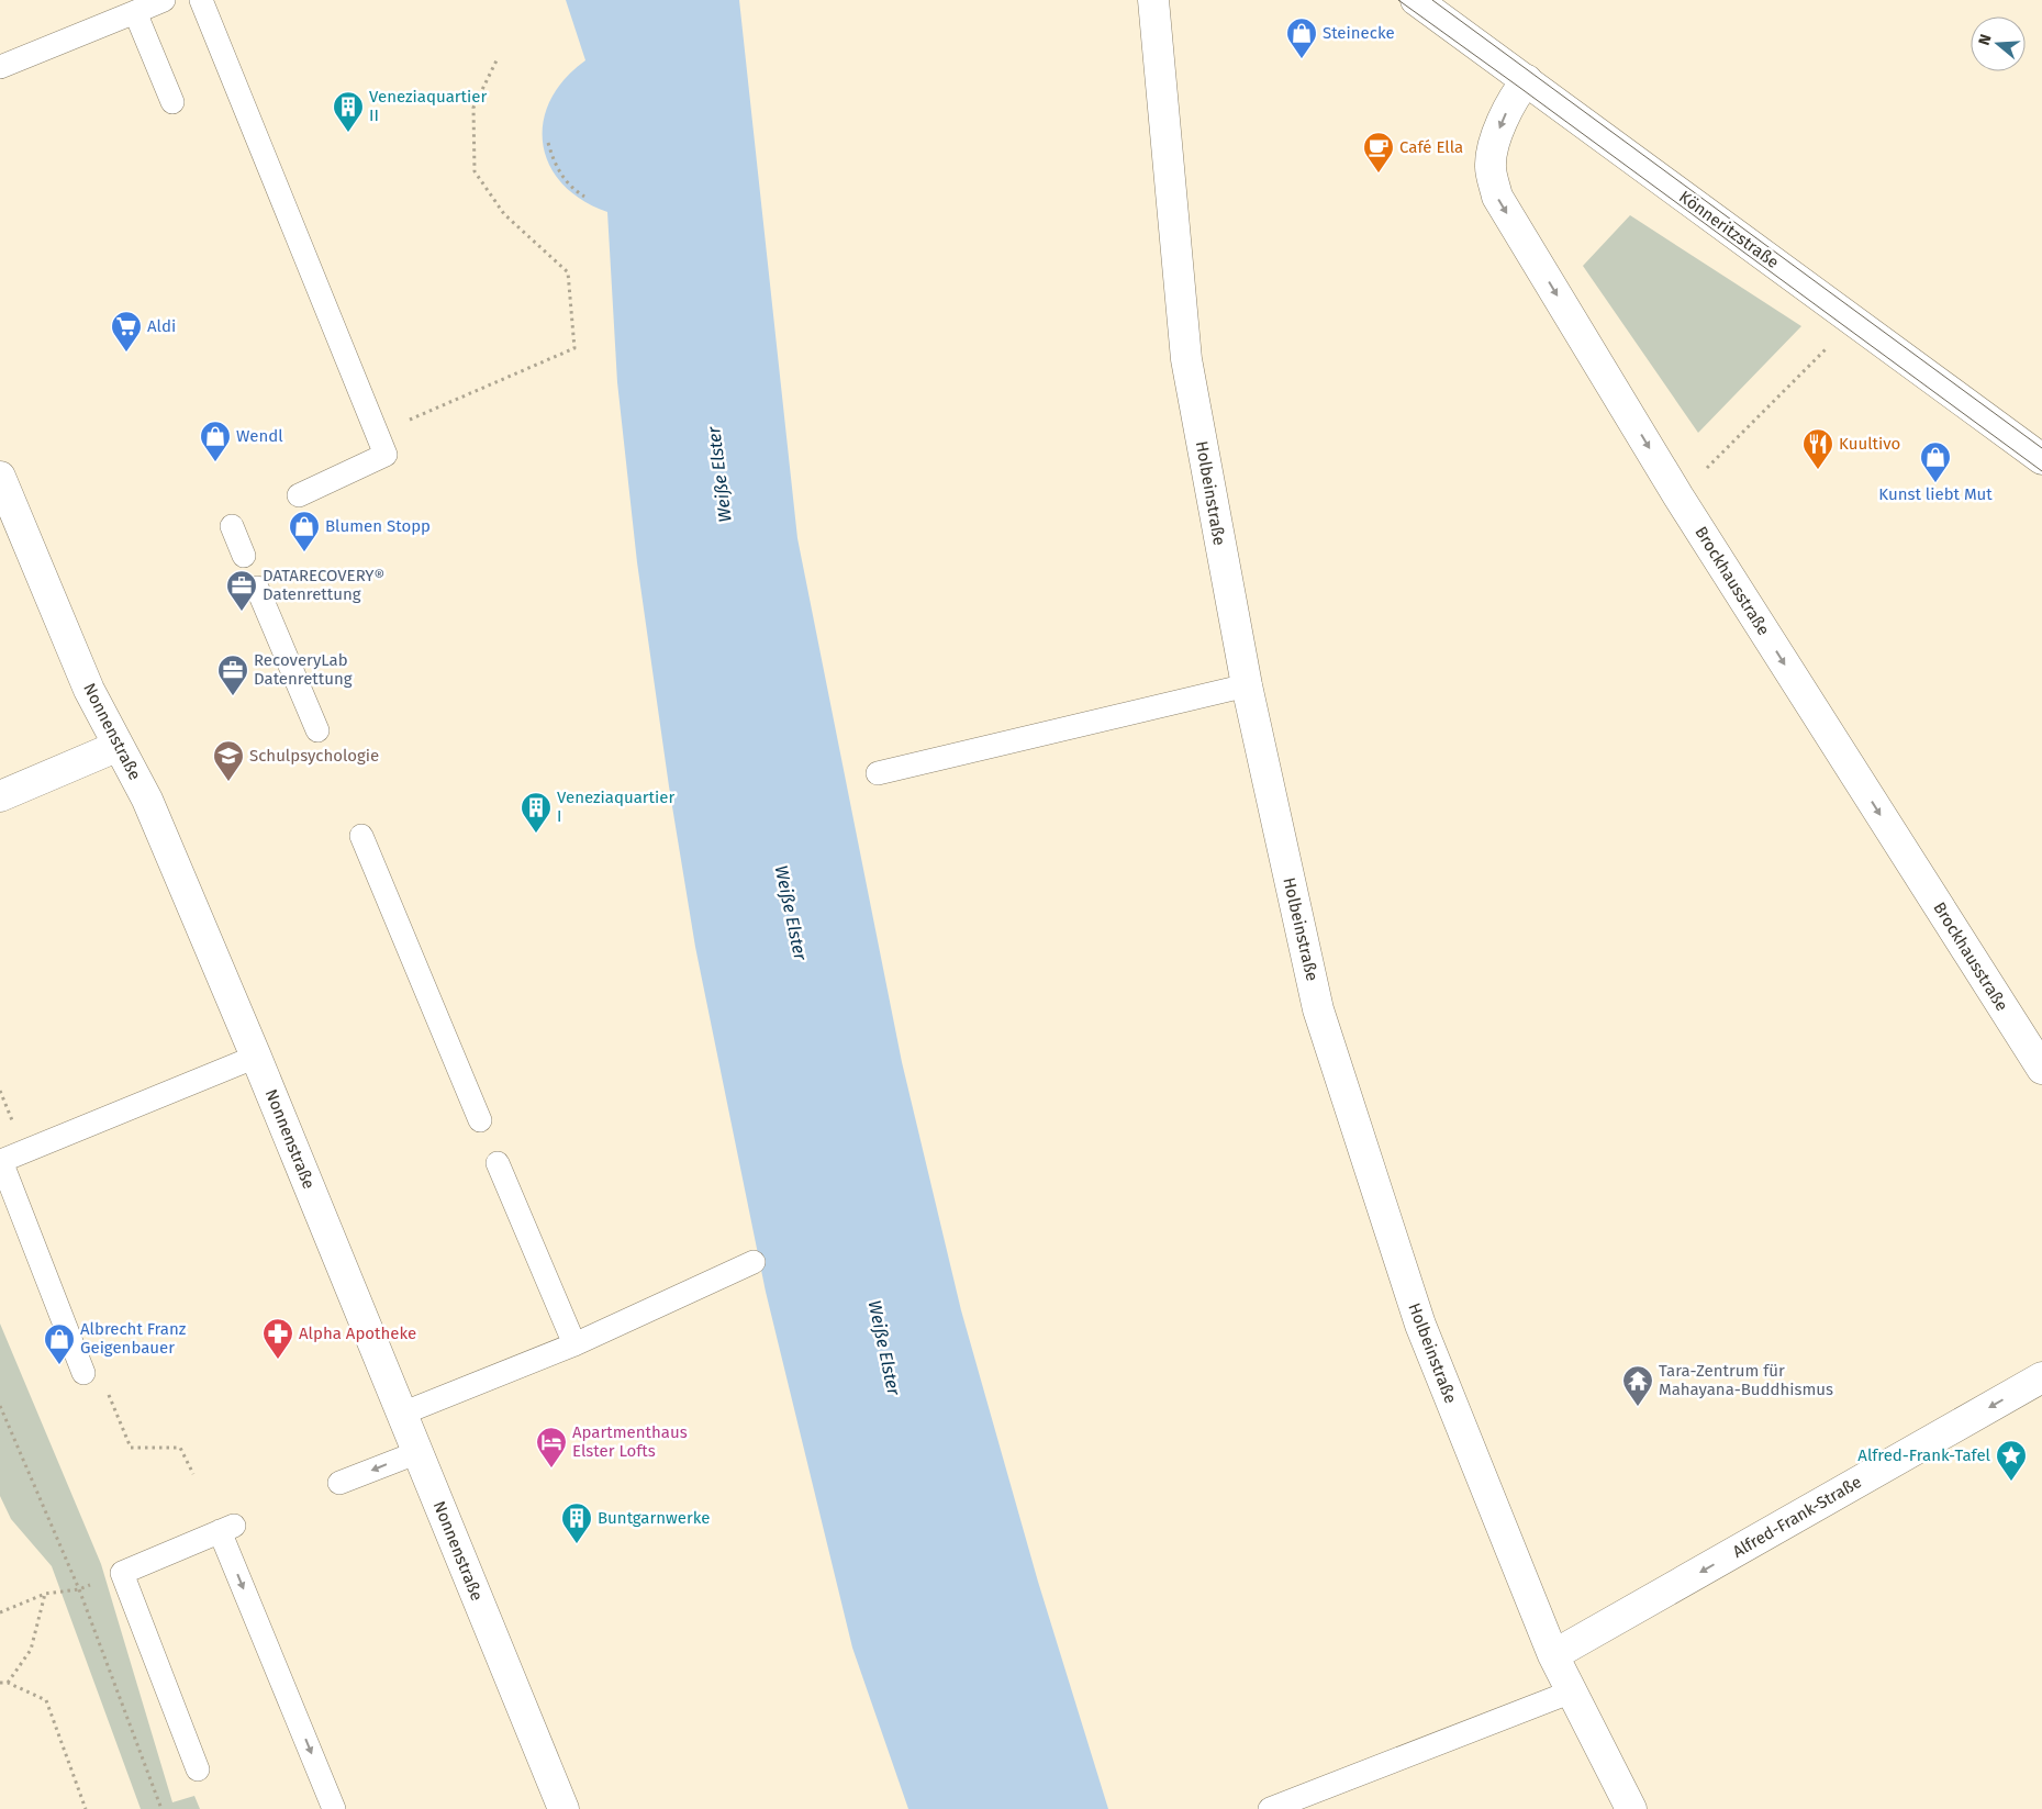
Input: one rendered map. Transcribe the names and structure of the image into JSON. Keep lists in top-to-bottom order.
{
  "streets": {
    "street": [
      "Könneritzstraße",
      "Holbeinstraße",
      "Brockhausstraße",
      "Nonnenstraße",
      "Alfred-Frank-Straße"
    ]
  },
  "crossings": [
    ["Könneritzstraße", "Brockhausstraße"],
    ["Holbeinstraße", "Alfred-Frank-Straße"]
  ],
  "one_way": ["Brockhausstraße", "Alfred-Frank-Straße"],
  "water": ["Weiße Elster"],
  "places": {
    "shop": [
      "Steinecke",
      "Wendl",
      "Kunst liebt Mut",
      "Blumen Stopp",
      "Albrecht Franz Geigenbauer"
    ],
    "building": ["Veneziaquartier II", "Veneziaquartier I", "Buntgarnwerke"],
    "cafe": ["Café Ella"],
    "supermarket": ["Aldi"],
    "restaurant": ["Kuultivo"],
    "office": ["DATARECOVERY® Datenrettung", "RecoveryLab Datenrettung"],
    "school or university": ["Schulpsychologie"],
    "pharmacy": ["Alpha Apotheke"],
    "temple": ["Tara-Zentrum für Mahayana-Buddhismus"],
    "hotel": ["Apartmenthaus Elster Lofts"],
    "place": ["Alfred-Frank-Tafel"]
  },
  "north": "left"
}
